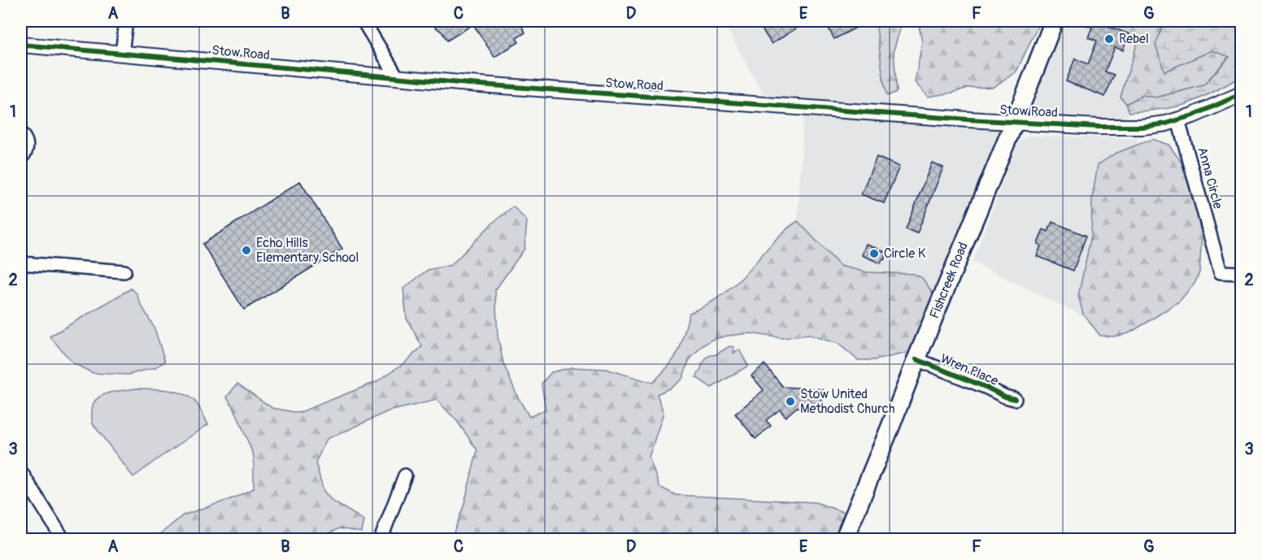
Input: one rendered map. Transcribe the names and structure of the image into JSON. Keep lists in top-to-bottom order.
{
  "streets": {
    "main road": ["Fishcreek Road"],
    "street": ["Stow Road", "Anna Circle", "Wren Place"]
  },
  "crossings": [
    ["Stow Road", "Anna Circle"],
    ["Stow Road", "Fishcreek Road"],
    ["Fishcreek Road", "Wren Place"]
  ],
  "places": [
    "Rebel",
    "Echo Hills Elementary School",
    "Circle K",
    "Stow United Methodist Church"
  ],
  "grid": {
    "columns": [
      "A",
      "B",
      "C",
      "D",
      "E",
      "F",
      "G"
    ],
    "rows": ["1", "2", "3"]
  }
}
